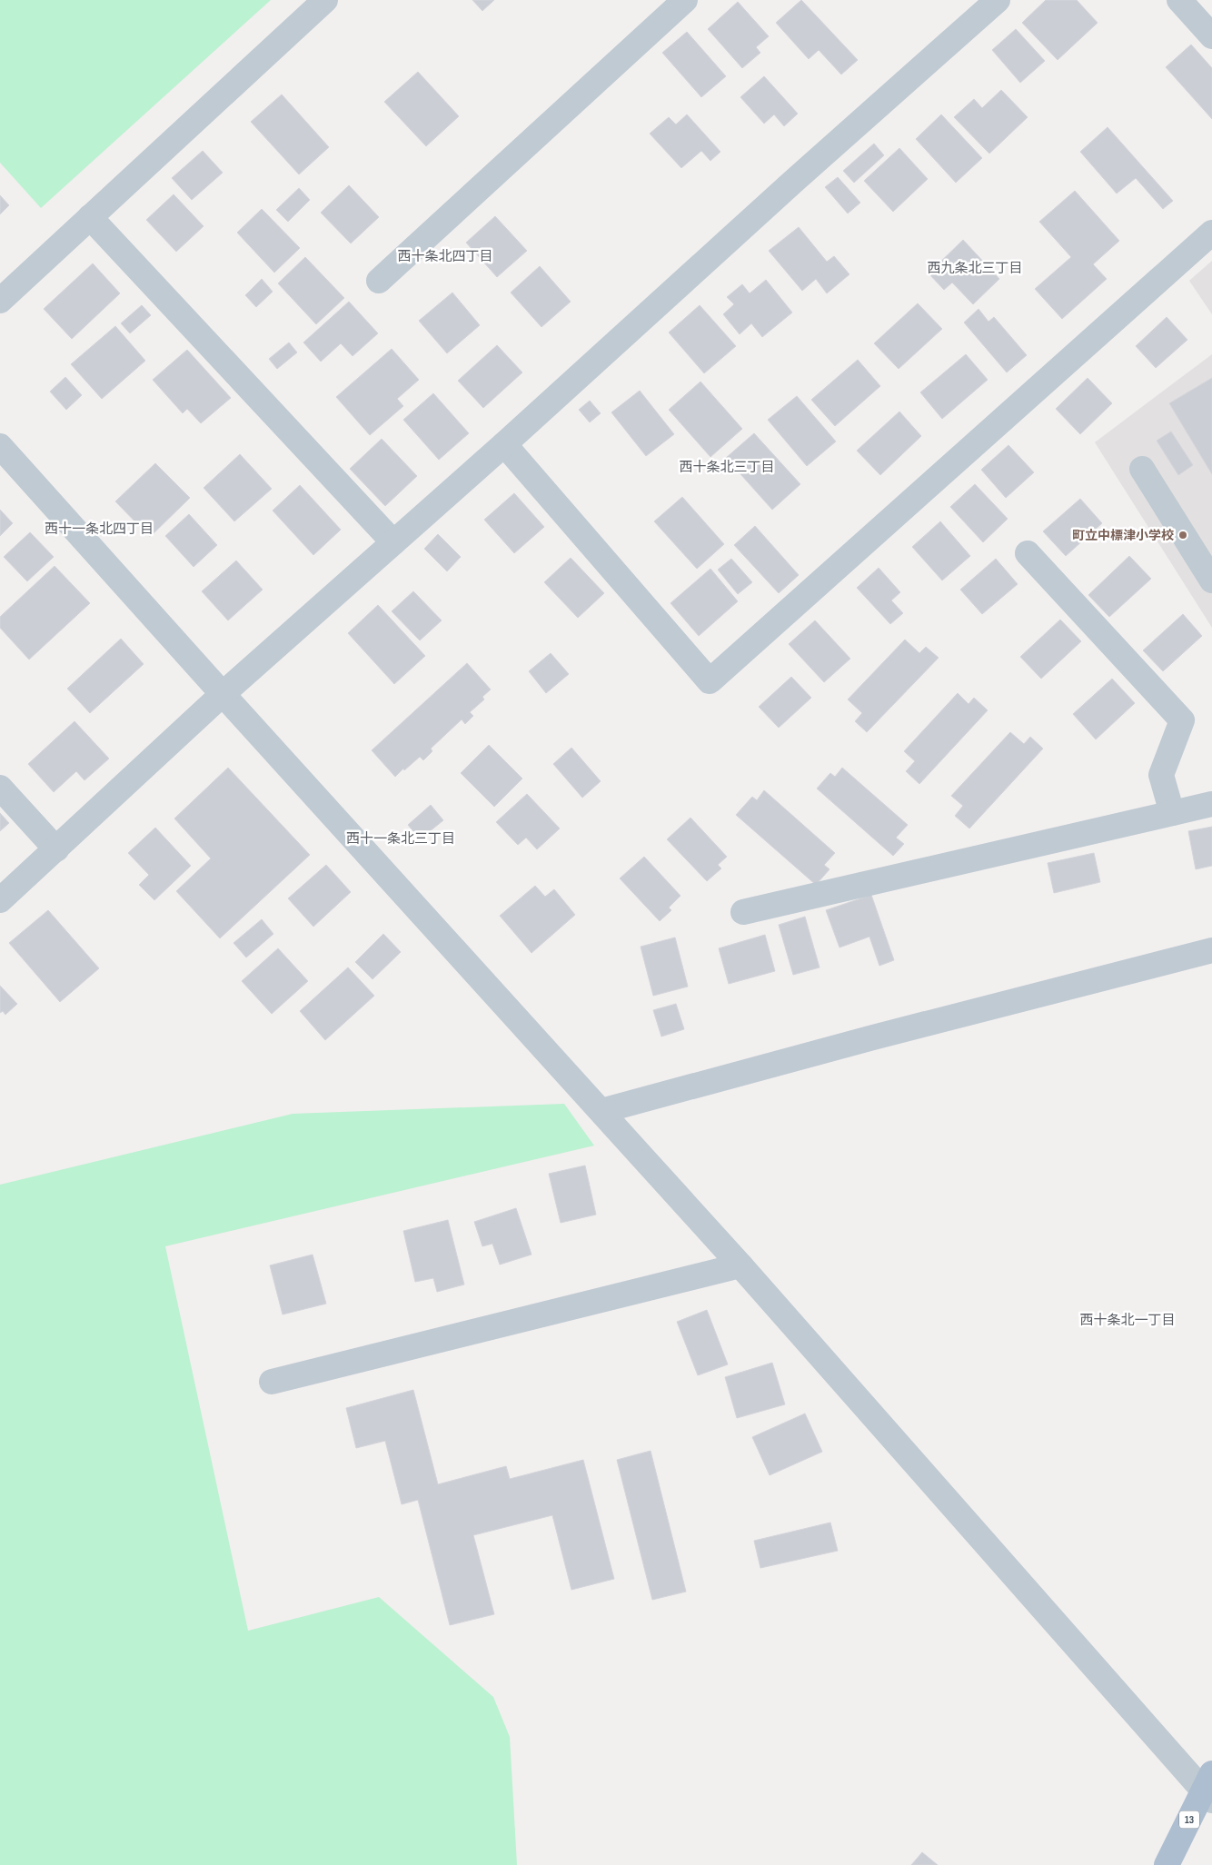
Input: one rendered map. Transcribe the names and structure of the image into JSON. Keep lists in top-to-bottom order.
{
  "streets": {
    "main road": ["13"]
  },
  "districts": [
    "西十条北四丁目",
    "西九条北三丁目",
    "西十条北三丁目",
    "西十一条北四丁目",
    "西十一条北三丁目",
    "西十条北一丁目"
  ],
  "places": ["町立中標津小学校"]
}
